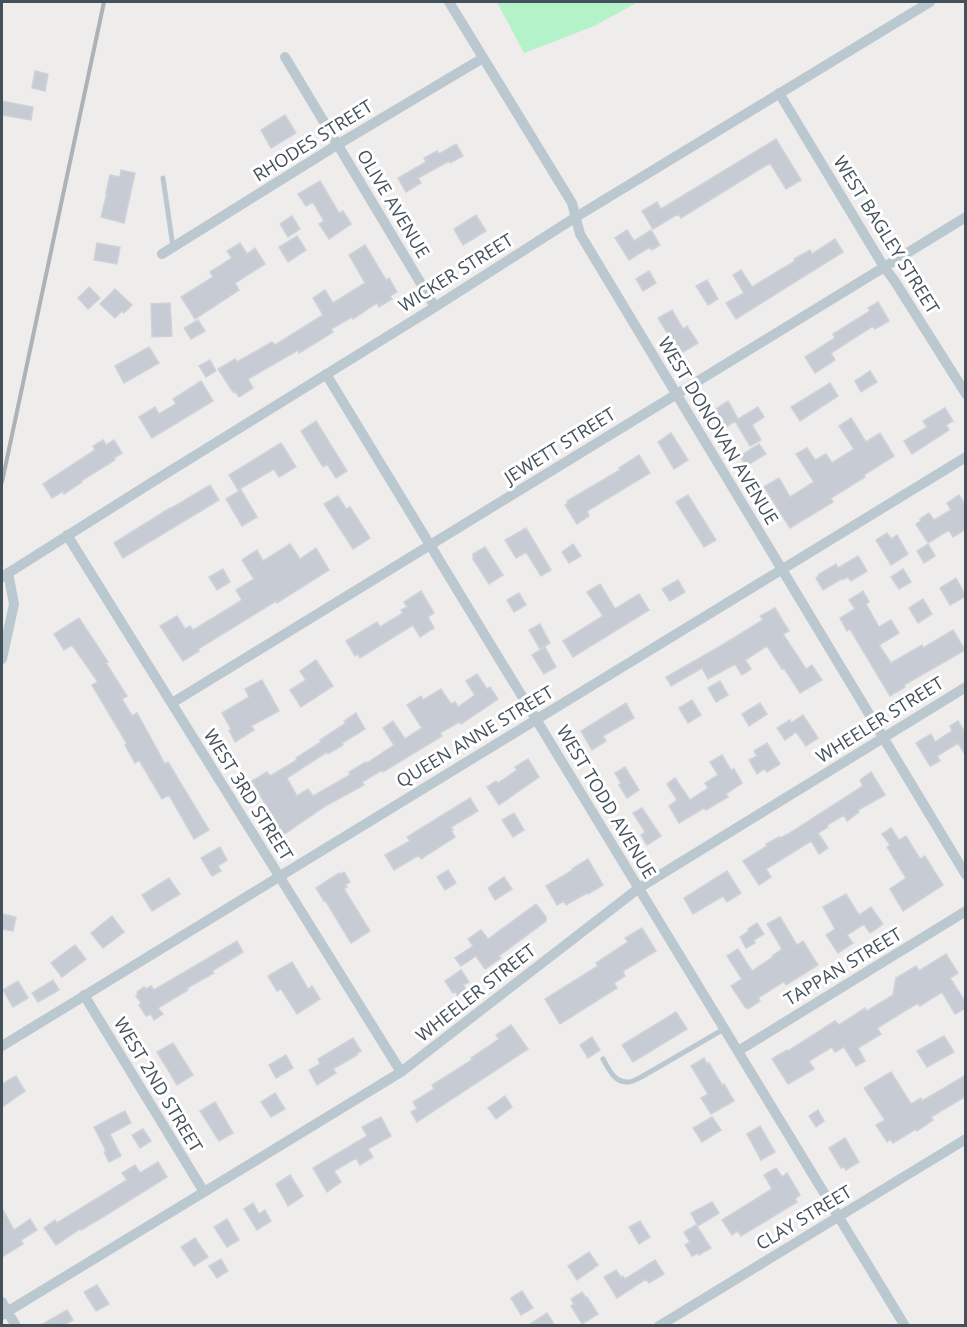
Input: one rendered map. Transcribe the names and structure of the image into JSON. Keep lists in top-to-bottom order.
{
  "streets": {
    "street": [
      "RHODES STREET",
      "OLIVE AVENUE",
      "WEST BAGLEY STREET",
      "WICKER STREET",
      "WEST DONOVAN AVENUE",
      "JEWETT STREET",
      "WHEELER STREET",
      "QUEEN ANNE STREET",
      "WEST 3RD STREET",
      "WEST TODD AVENUE",
      "TAPPAN STREET",
      "WEST 2ND STREET",
      "CLAY STREET"
    ]
  },
  "crossings": [
    ["RHODES STREET", "OLIVE AVENUE"],
    ["RHODES STREET", "WEST DONOVAN AVENUE"],
    ["OLIVE AVENUE", "WICKER STREET"],
    ["WEST BAGLEY STREET", "WICKER STREET"],
    ["WEST BAGLEY STREET", "JEWETT STREET"],
    ["WICKER STREET", "WEST DONOVAN AVENUE"],
    ["WICKER STREET", "WEST 3RD STREET"],
    ["WICKER STREET", "WEST TODD AVENUE"],
    ["WEST DONOVAN AVENUE", "JEWETT STREET"],
    ["WEST DONOVAN AVENUE", "WHEELER STREET"],
    ["WEST DONOVAN AVENUE", "QUEEN ANNE STREET"],
    ["JEWETT STREET", "WEST 3RD STREET"],
    ["JEWETT STREET", "WEST TODD AVENUE"],
    ["WHEELER STREET", "WEST 3RD STREET"],
    ["WHEELER STREET", "WEST TODD AVENUE"],
    ["WHEELER STREET", "WEST 2ND STREET"],
    ["QUEEN ANNE STREET", "WEST 3RD STREET"],
    ["QUEEN ANNE STREET", "WEST TODD AVENUE"],
    ["QUEEN ANNE STREET", "WEST 2ND STREET"],
    ["WEST TODD AVENUE", "TAPPAN STREET"],
    ["WEST TODD AVENUE", "CLAY STREET"]
  ]
}
